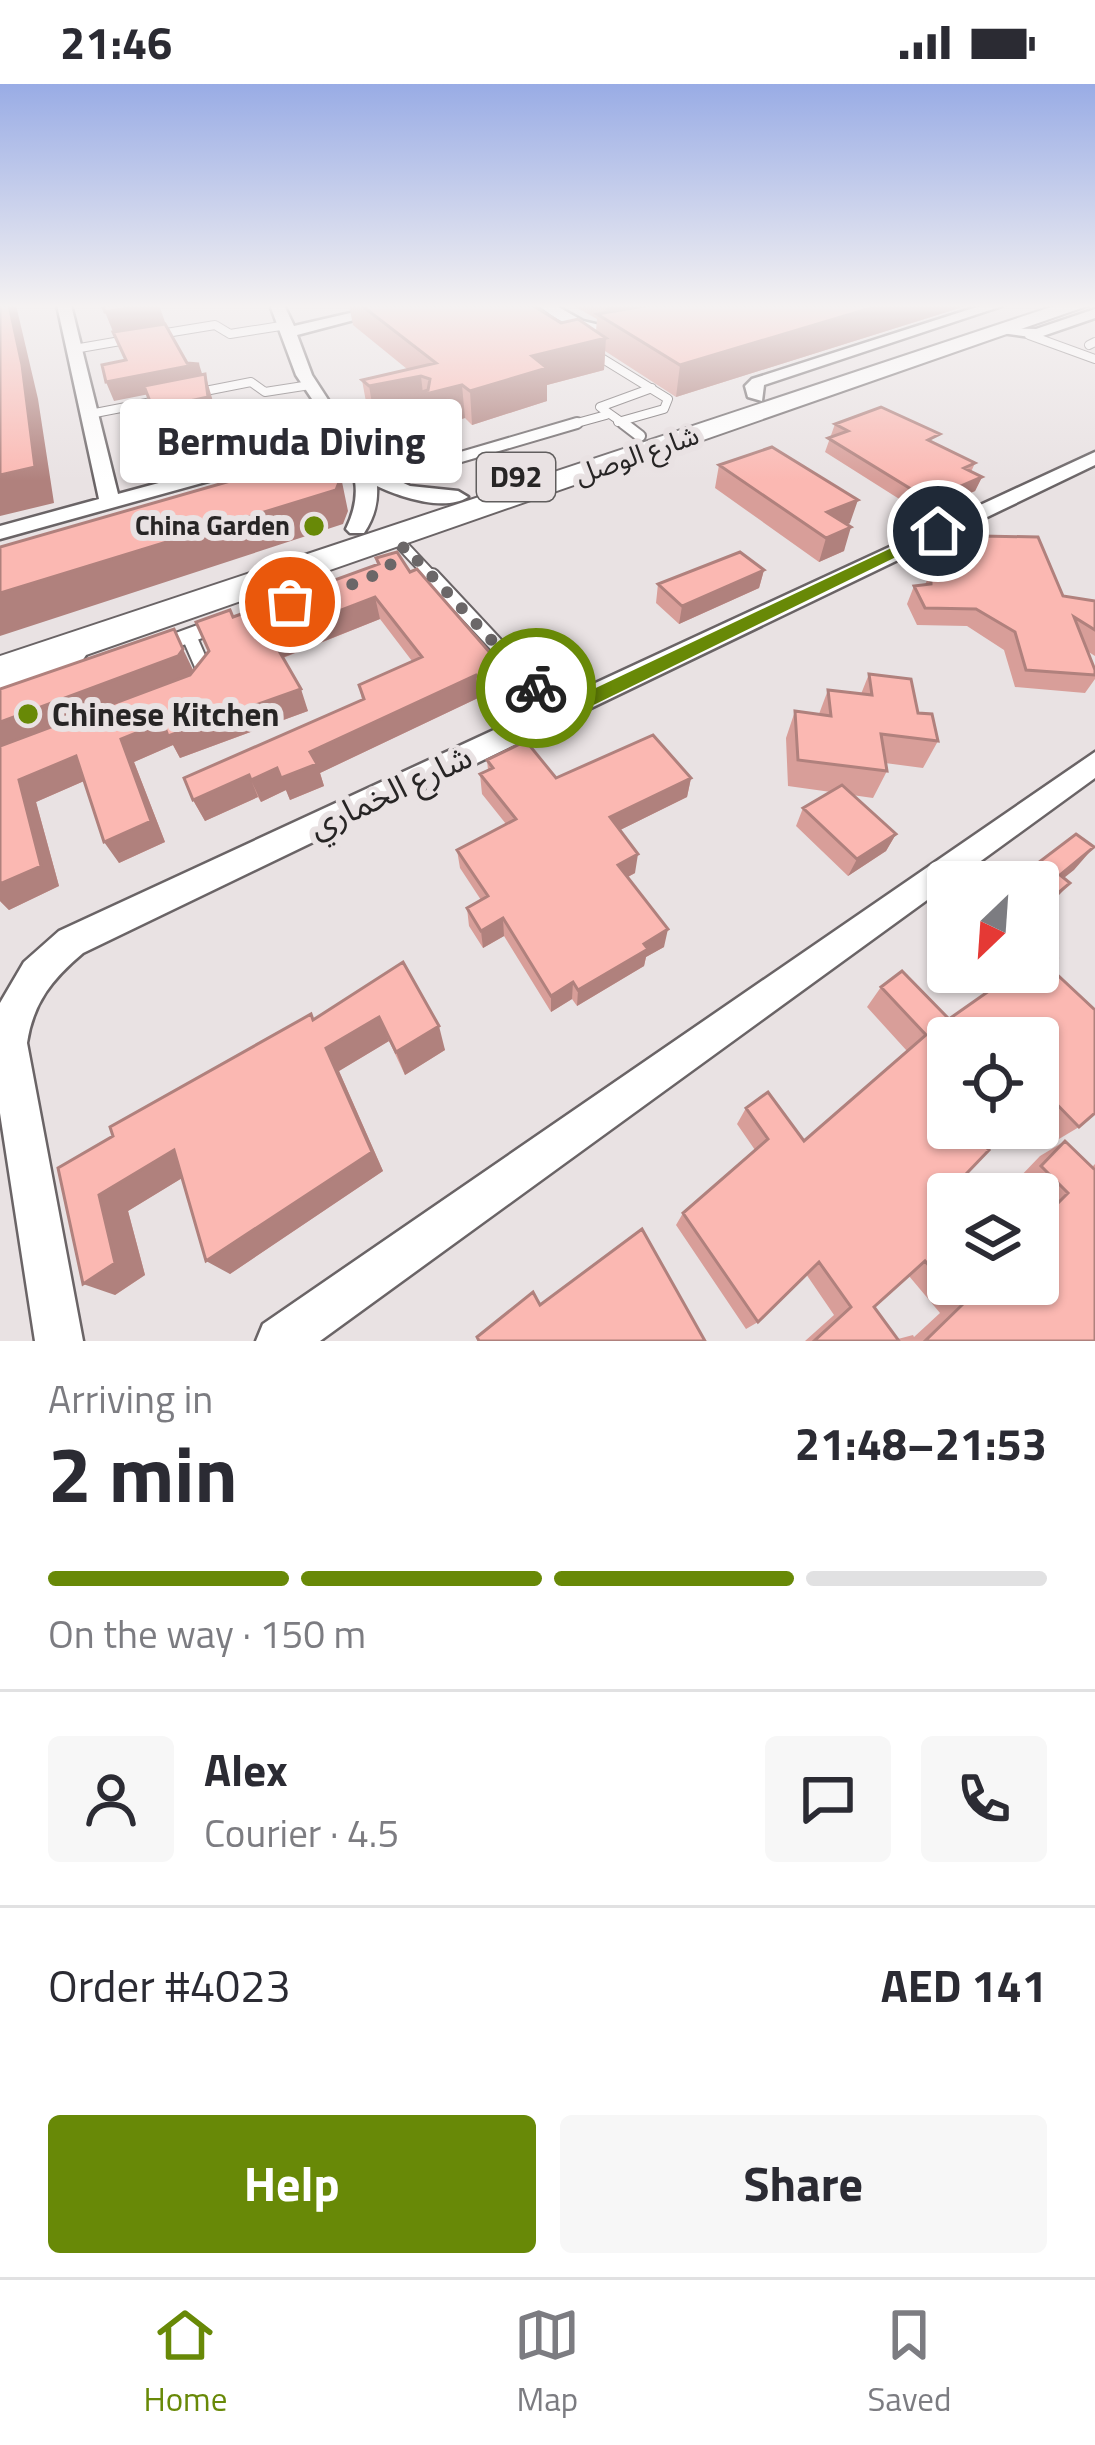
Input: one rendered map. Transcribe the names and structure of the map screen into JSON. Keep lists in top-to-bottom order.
{
  "streets": {
    "main road": ["شارع الوصل", "D92"],
    "street": ["شارع الخماري"]
  },
  "places": ["China Garden", "Bermuda Diving", "Chinese Kitchen"],
  "north": "bottom left",
  "page": {
    "status": "21:46",
    "bubble": "Bermuda Diving",
    "heading": ["2 min", "Arriving in", "21:48–21:53"],
    "panel": [
      "Alex",
      "Courier · 4.5",
      "Order #4023",
      "AED 141"
    ],
    "bar": "On the way · 150 m",
    "buttons": ["Help", "Share"],
    "tabs": ["Home", "Map", "Saved"]
  }
}
